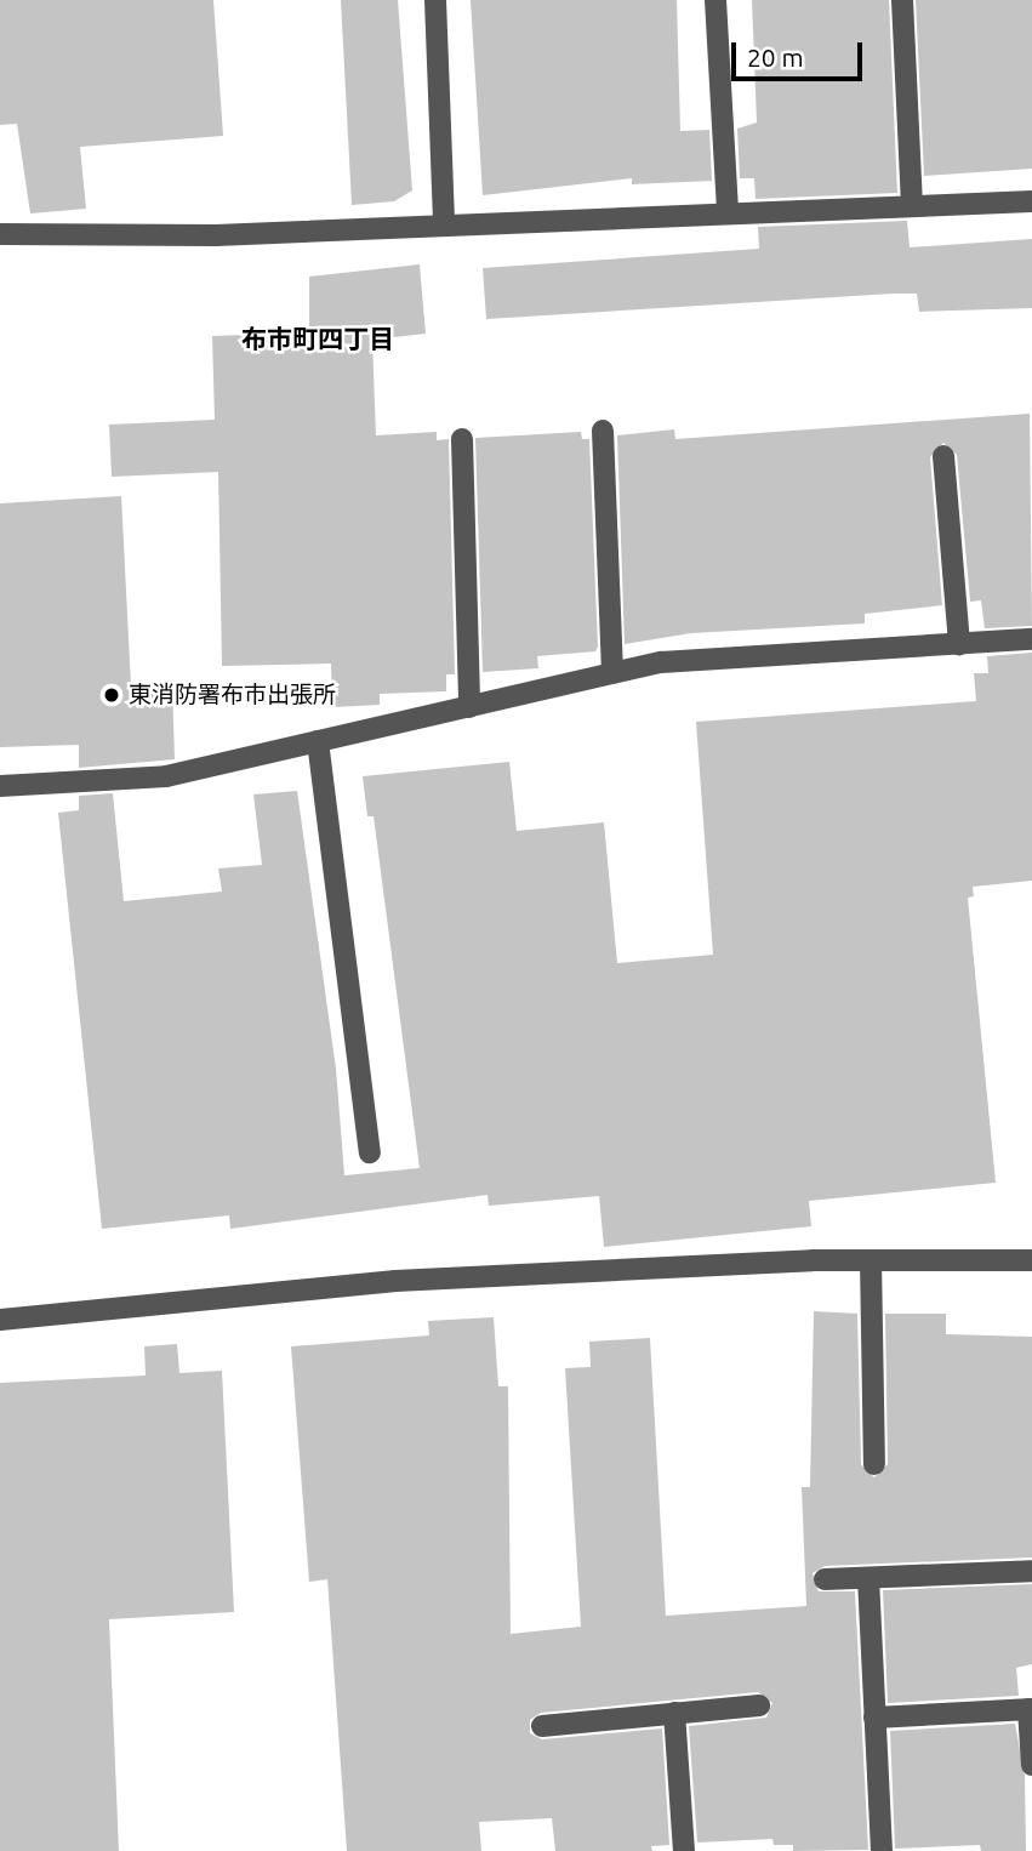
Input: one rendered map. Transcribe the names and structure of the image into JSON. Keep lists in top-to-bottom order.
{
  "districts": ["布市町四丁目"],
  "places": ["東消防署布市出張所"],
  "scale_bar": "20 m"
}
